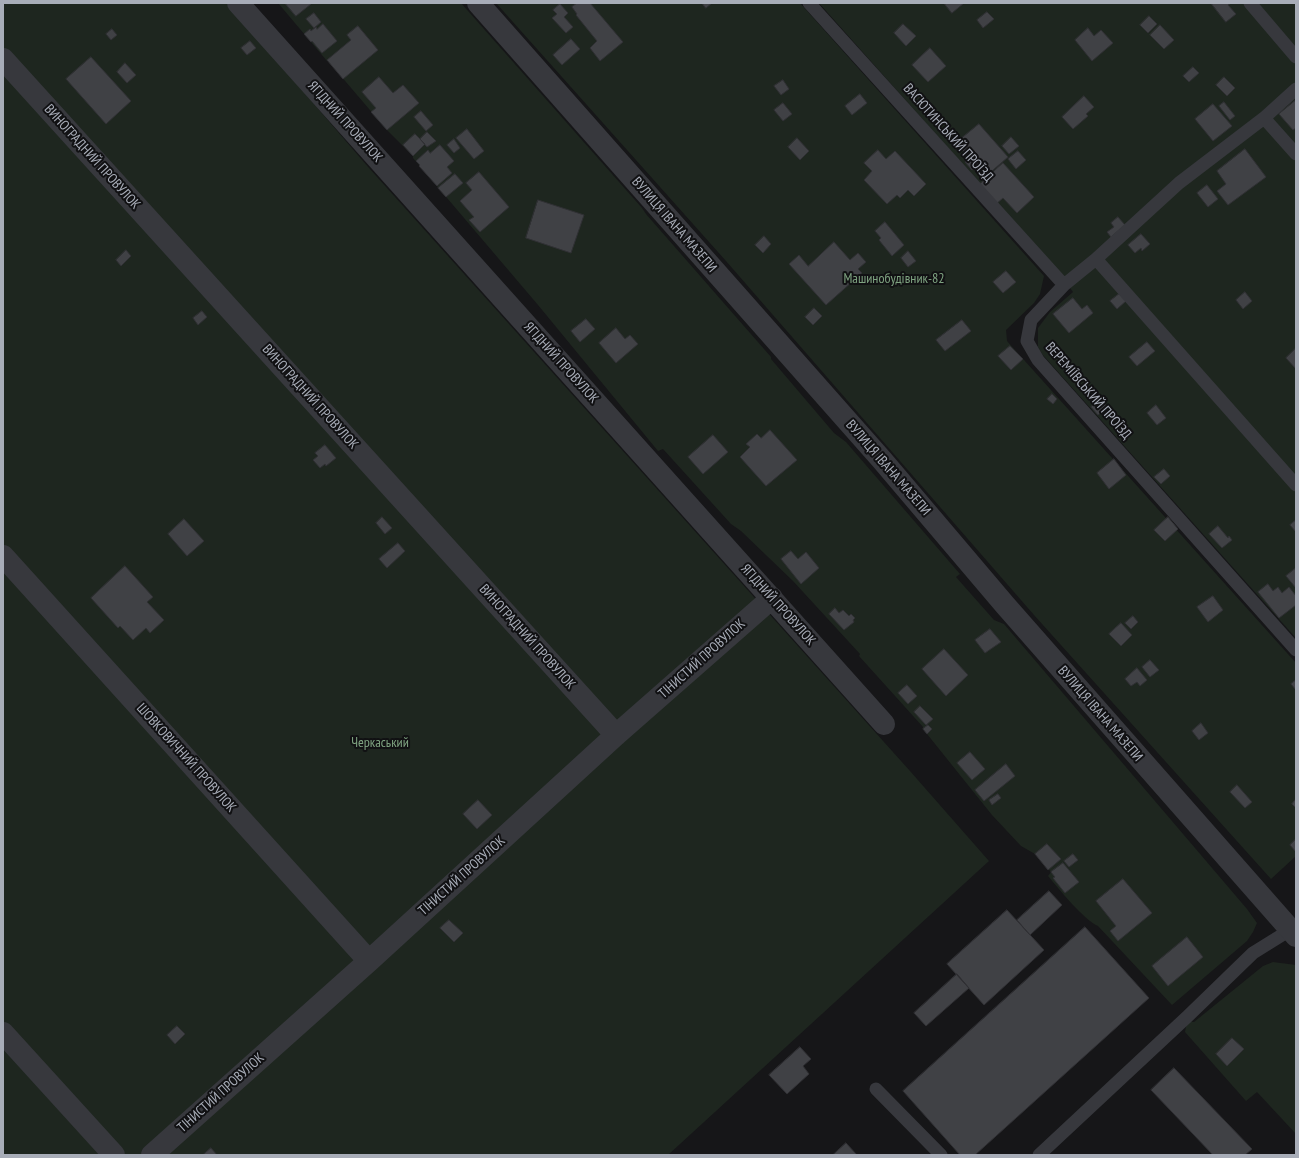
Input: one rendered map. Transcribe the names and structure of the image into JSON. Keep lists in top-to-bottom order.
{
  "streets": {
    "street": [
      "ЯГІДНИЙ ПРОВУЛОК",
      "ВИНОГРАДНИЙ ПРОВУЛОК",
      "ВУЛИЦЯ ІВАНА МАЗЕПИ",
      "ТІНИСТИЙ ПРОВУЛОК",
      "ШОВКОВИЧНИЙ ПРОВУЛОК"
    ],
    "lane": ["ВАСЮТИНСЬКИЙ ПРОЇЗД", "ВЕРЕМІЇВСЬКИЙ ПРОЇЗД"]
  },
  "crossings": [
    ["ЯГІДНИЙ ПРОВУЛОК", "ТІНИСТИЙ ПРОВУЛОК"],
    ["ВАСЮТИНСЬКИЙ ПРОЇЗД", "ВЕРЕМІЇВСЬКИЙ ПРОЇЗД"],
    ["ВИНОГРАДНИЙ ПРОВУЛОК", "ТІНИСТИЙ ПРОВУЛОК"],
    ["ТІНИСТИЙ ПРОВУЛОК", "ШОВКОВИЧНИЙ ПРОВУЛОК"]
  ],
  "parks": ["Машинобудівник-82", "Черкаський"]
}
